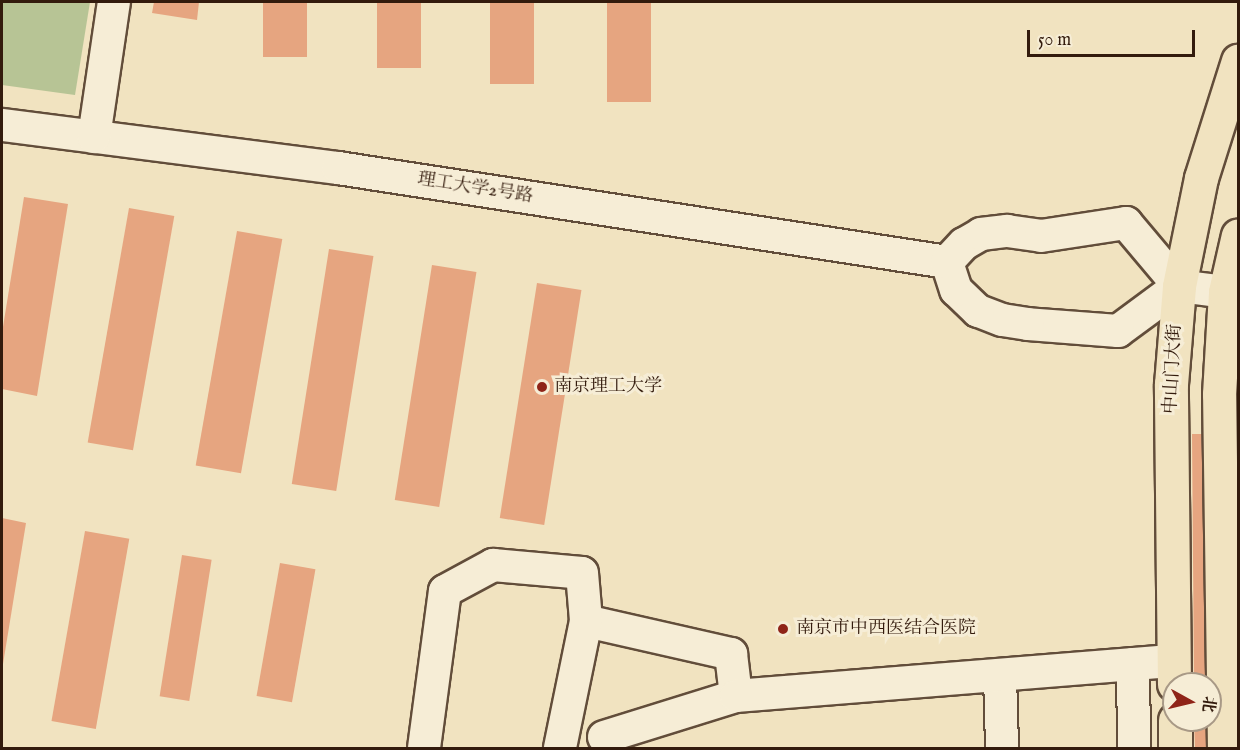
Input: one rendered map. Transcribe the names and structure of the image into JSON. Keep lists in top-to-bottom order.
{
  "streets": {
    "main road": ["中山门大街"],
    "street": ["理工大学2号路"]
  },
  "places": ["南京理工大学", "南京市中西医结合医院"],
  "scale_bar": "50 m",
  "north": "right"
}
